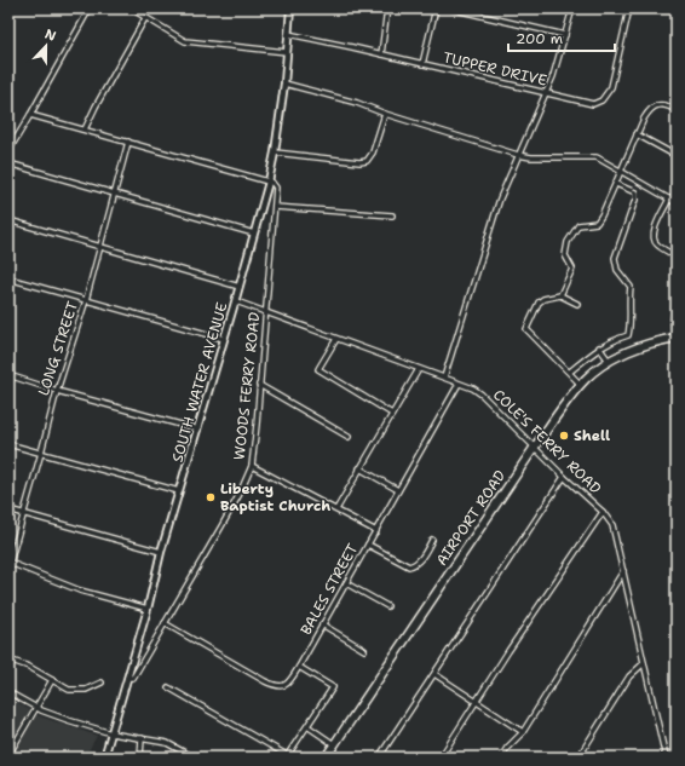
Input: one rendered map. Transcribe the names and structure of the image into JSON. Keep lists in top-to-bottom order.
{
  "streets": {
    "highway": ["AIRPORT ROAD"],
    "main road": ["SOUTH WATER AVENUE"],
    "street": [
      "TUPPER DRIVE",
      "LONG STREET",
      "WOODS FERRY ROAD",
      "COLE'S FERRY ROAD",
      "BALES STREET"
    ]
  },
  "crossings": [
    ["TUPPER DRIVE", "SOUTH WATER AVENUE"],
    ["SOUTH WATER AVENUE", "WOODS FERRY ROAD"],
    ["SOUTH WATER AVENUE", "COLE'S FERRY ROAD"],
    ["WOODS FERRY ROAD", "COLE'S FERRY ROAD"],
    ["WOODS FERRY ROAD", "BALES STREET"],
    ["COLE'S FERRY ROAD", "AIRPORT ROAD"],
    ["COLE'S FERRY ROAD", "BALES STREET"]
  ],
  "places": ["Shell", "Liberty Baptist Church"],
  "scale_bar": "200 m",
  "north": "top"
}
